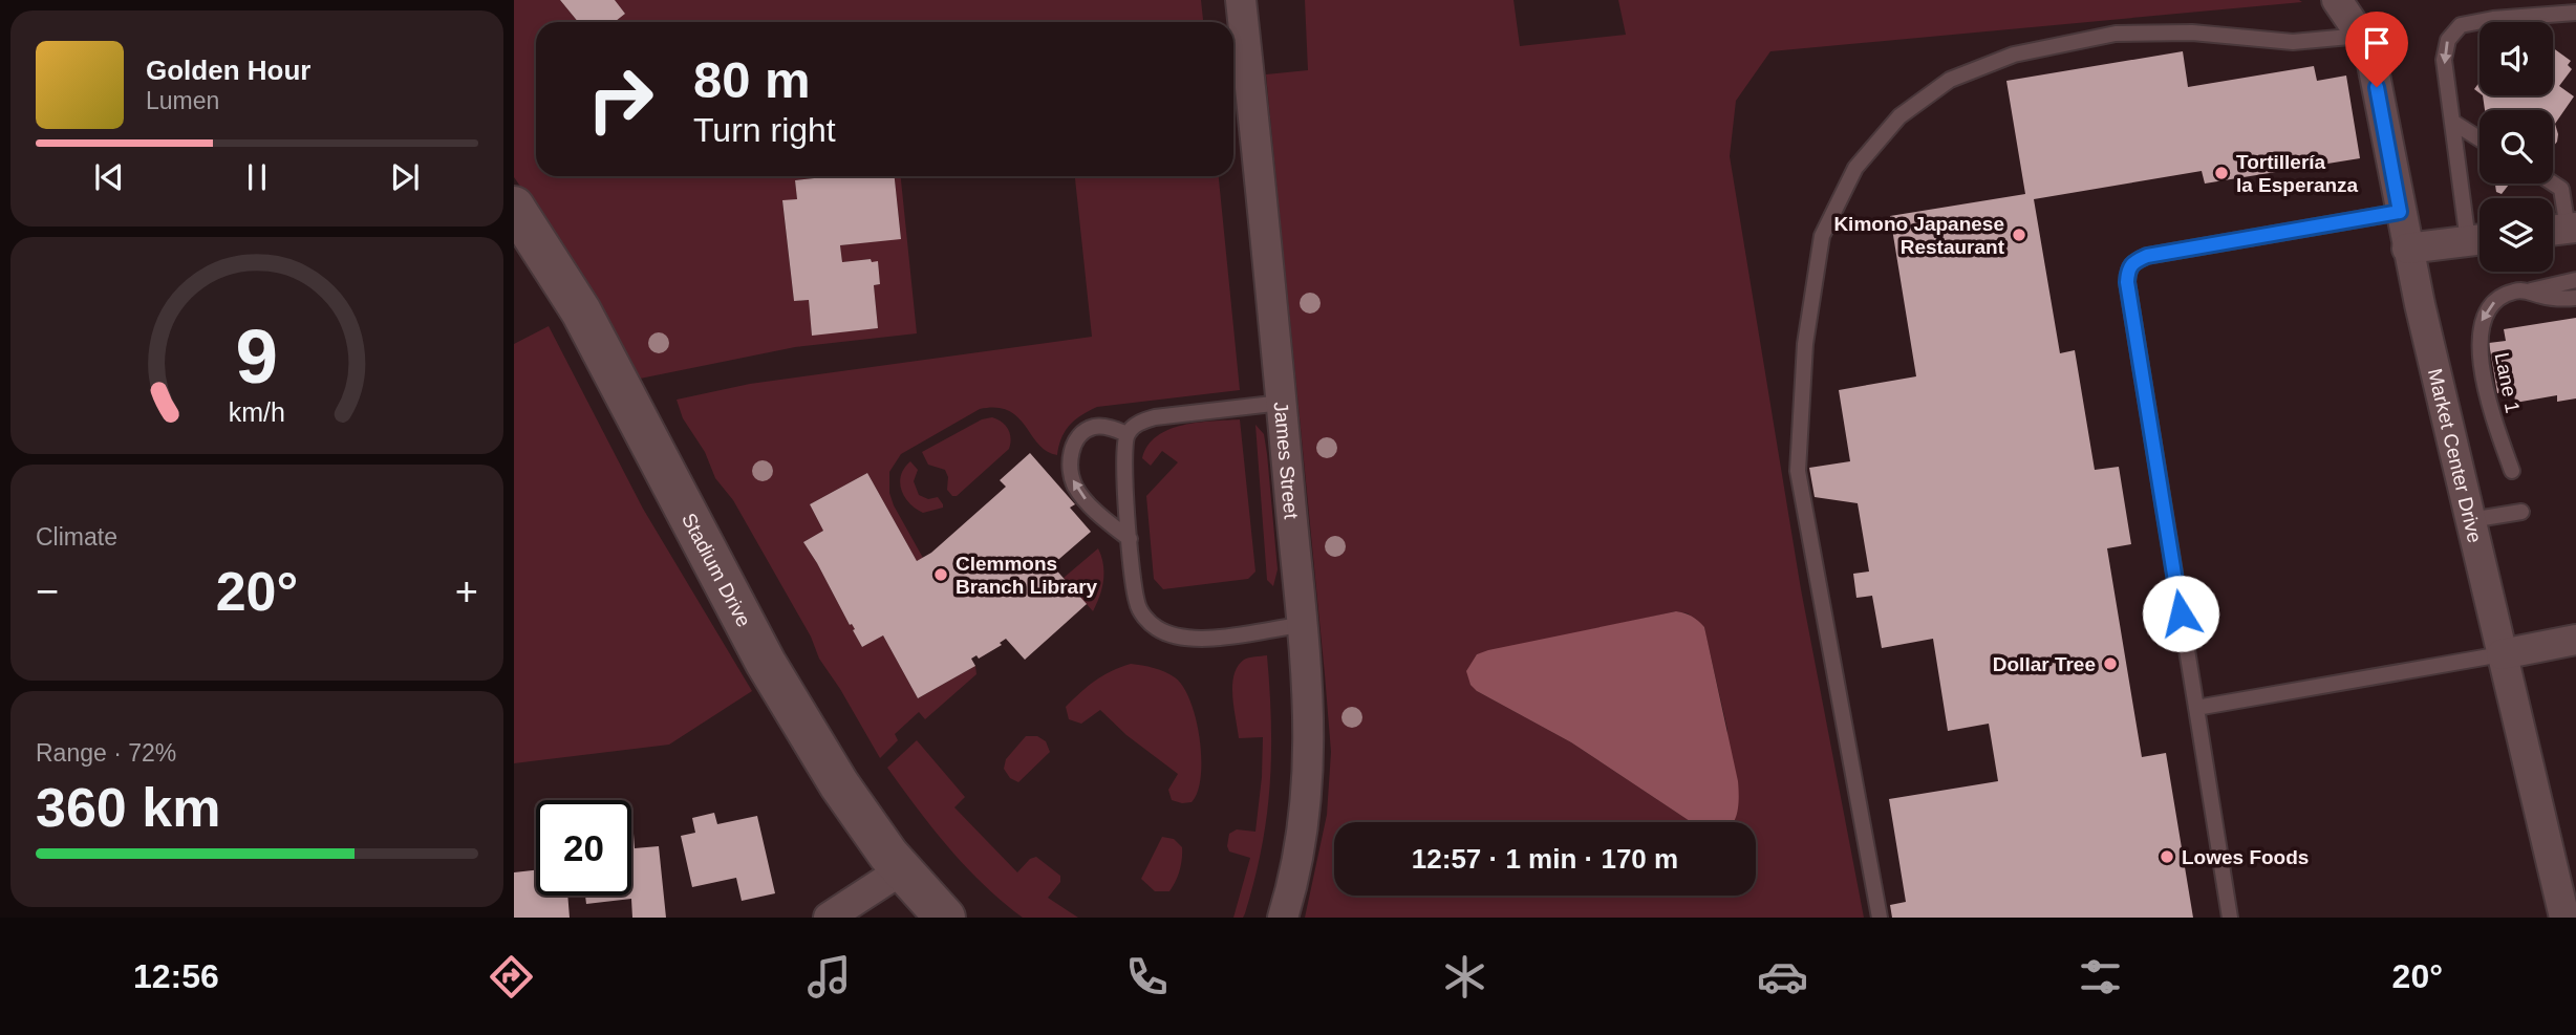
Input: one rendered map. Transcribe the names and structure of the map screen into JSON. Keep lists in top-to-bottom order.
{
  "streets": {
    "street": ["Market Center Drive", "James Street", "Stadium Drive"],
    "lane": ["Lane 1"]
  },
  "places": [
    "Tortillería la Esperanza",
    "Kimono Japanese Restaurant",
    "Clemmons Branch Library",
    "Dollar Tree",
    "Lowes Foods"
  ],
  "page": {
    "turn": ["80 m", "Turn right"],
    "song": ["Golden Hour", "Lumen"],
    "tile": [
      "Climate",
      ["Range · 72%", "360 km"]
    ],
    "heat": ["−", "20°", "+"],
    "limit": "20",
    "trip": "12:57 · 1 min · 170 m",
    "tabs": ["12:56", "20°"],
    "gauge": ["9", "km/h"]
  }
}
